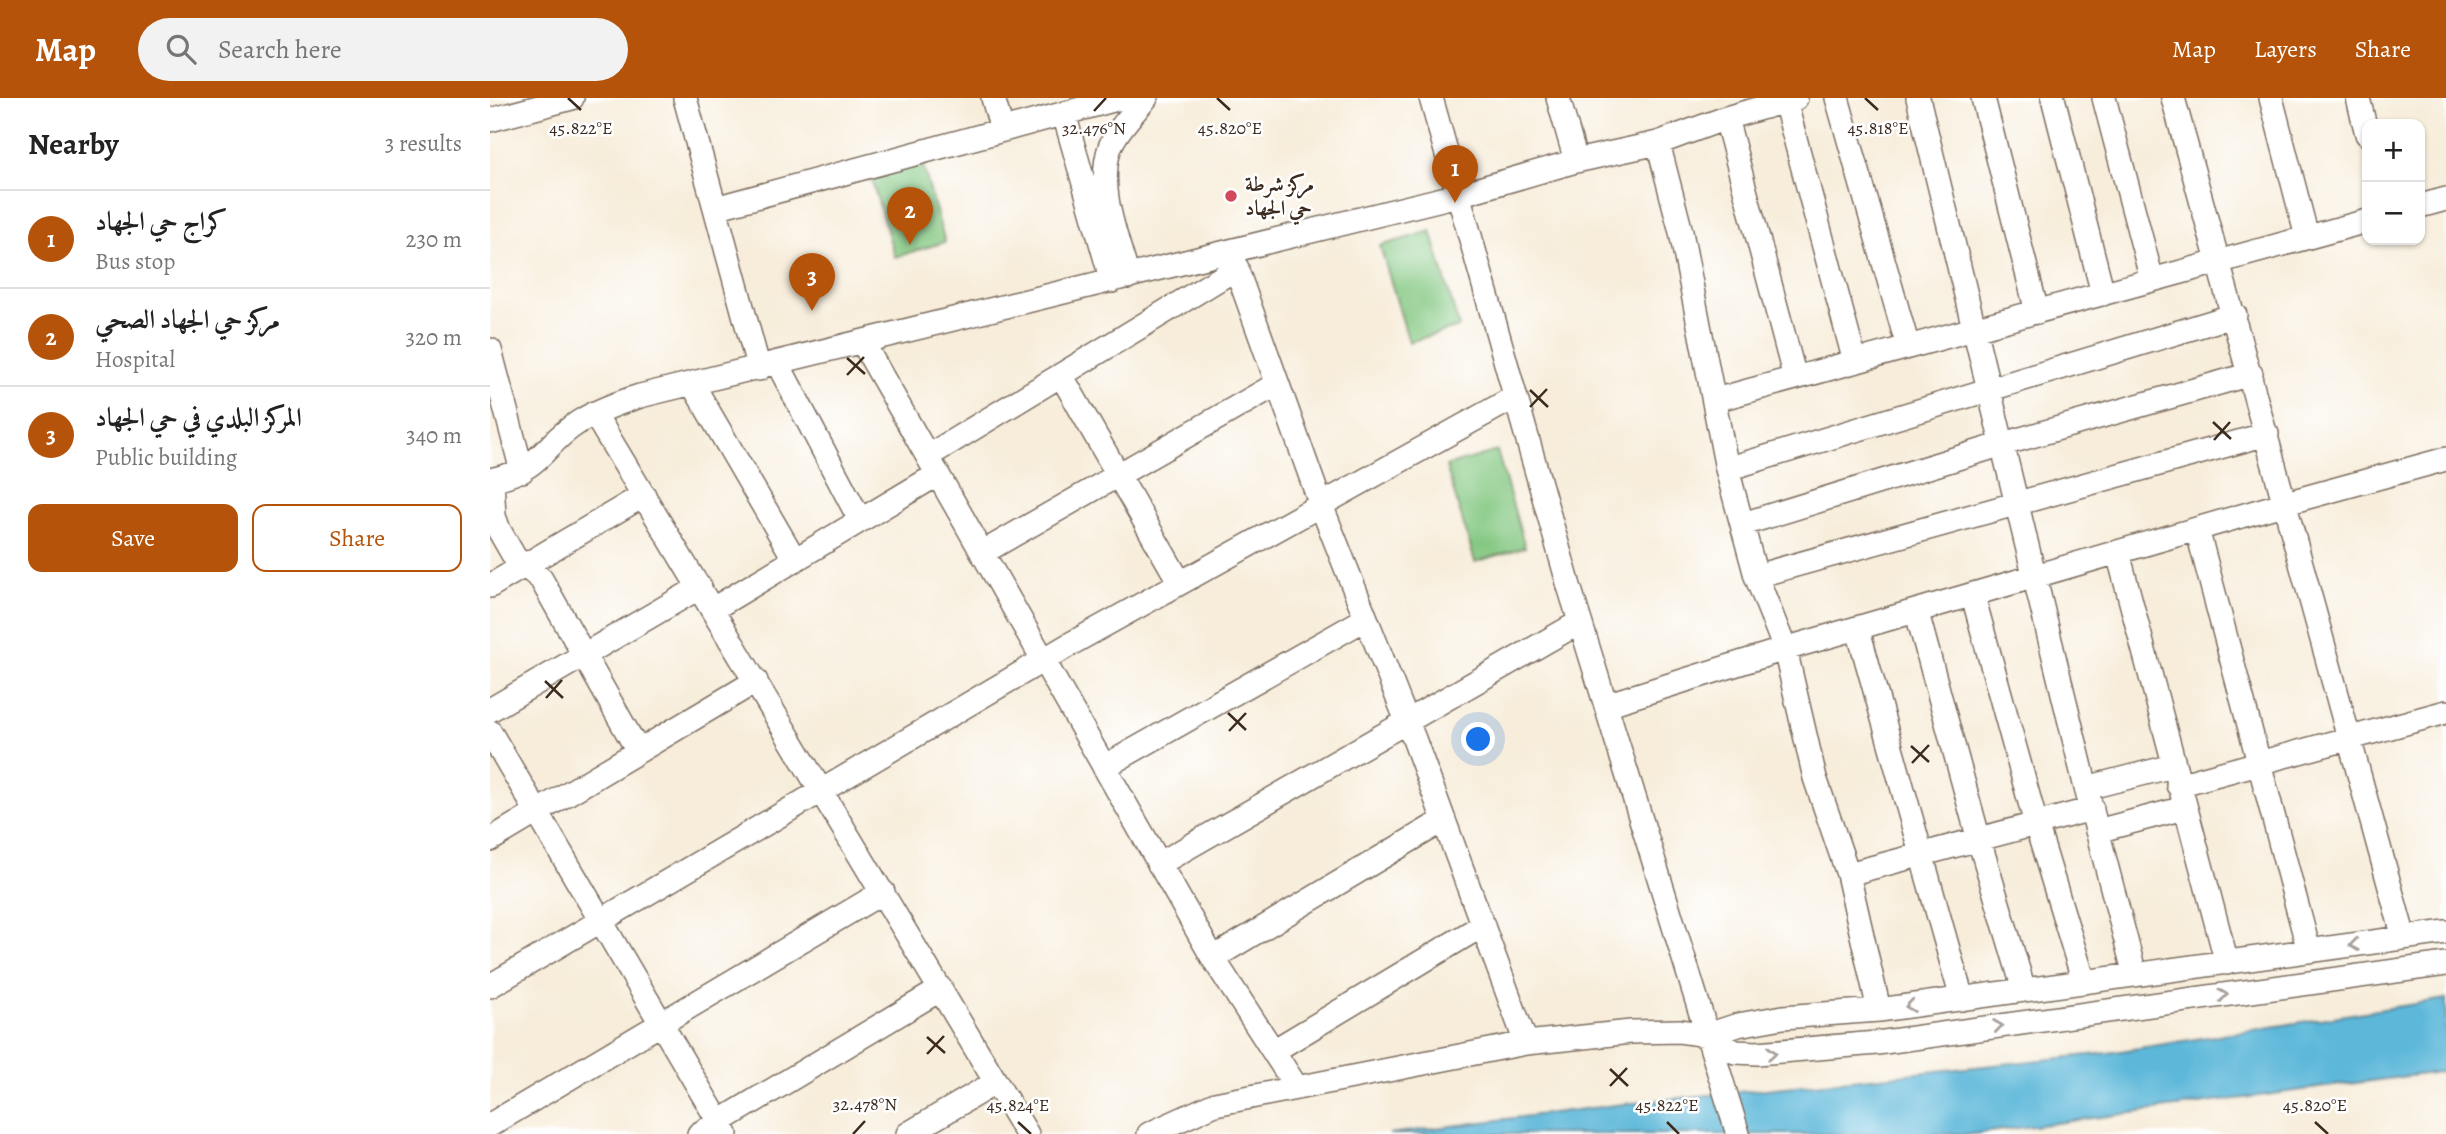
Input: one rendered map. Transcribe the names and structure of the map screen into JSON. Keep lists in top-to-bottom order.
{
  "places": ["مركز شرطة حي الجهاد"],
  "page": {
    "header": "Map",
    "search": "Search here",
    "nav": ["Map", "Layers", "Share"],
    "heading": ["Nearby", "3 results"],
    "map_buttons": ["+", "−"],
    "pins": ["1", "2", "3"],
    "list": [
      {
        "mark": "1",
        "name": "كراج حي الجهاد",
        "note": "Bus stop",
        "value": "230 m"
      },
      {
        "mark": "2",
        "name": "مركز حي الجهاد الصحي",
        "note": "Hospital",
        "value": "320 m"
      },
      {
        "mark": "3",
        "name": "المركز البلدي في حي الجهاد",
        "note": "Public building",
        "value": "340 m"
      }
    ],
    "buttons": ["Save", "Share"]
  },
  "coordinates": [
    "45.822°E",
    "45.820°E",
    "45.818°E",
    "32.476°N",
    "32.478°N",
    "45.824°E"
  ]
}
